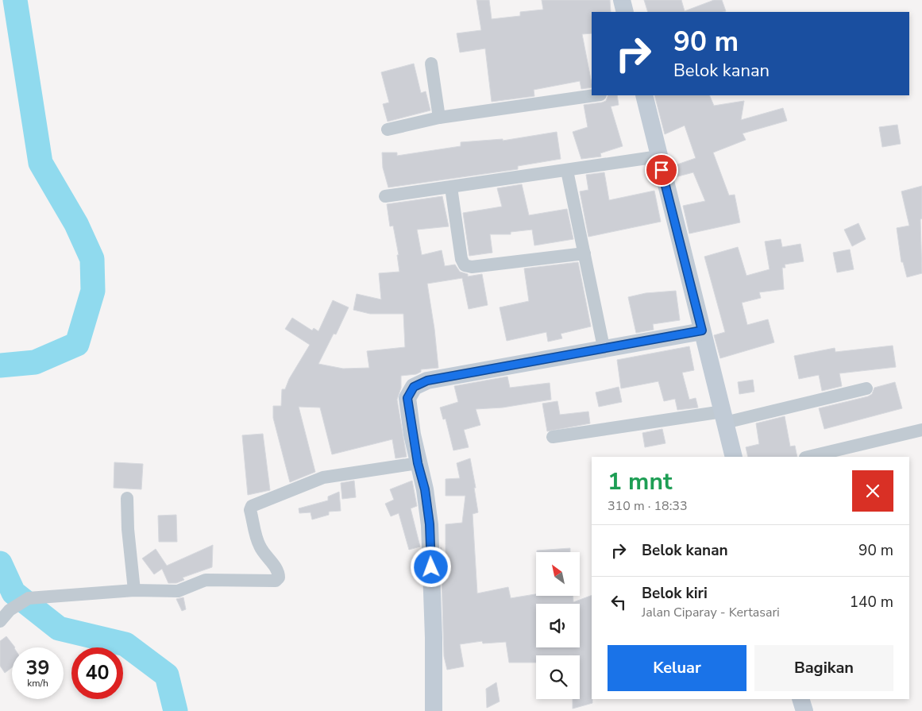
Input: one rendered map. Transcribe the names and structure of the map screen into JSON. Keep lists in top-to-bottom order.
{
  "north": "top left",
  "page": {
    "turn": ["90 m", "Belok kanan"],
    "heading": ["1 mnt", "310 m · 18:33"],
    "list": [
      {
        "name": "Belok kanan",
        "value": "90 m"
      },
      {
        "name": "Belok kiri",
        "note": "Jalan Ciparay - Kertasari",
        "value": "140 m"
      }
    ],
    "buttons": ["Keluar", "Bagikan"],
    "speed": "39 km/h",
    "limit": "40"
  }
}
